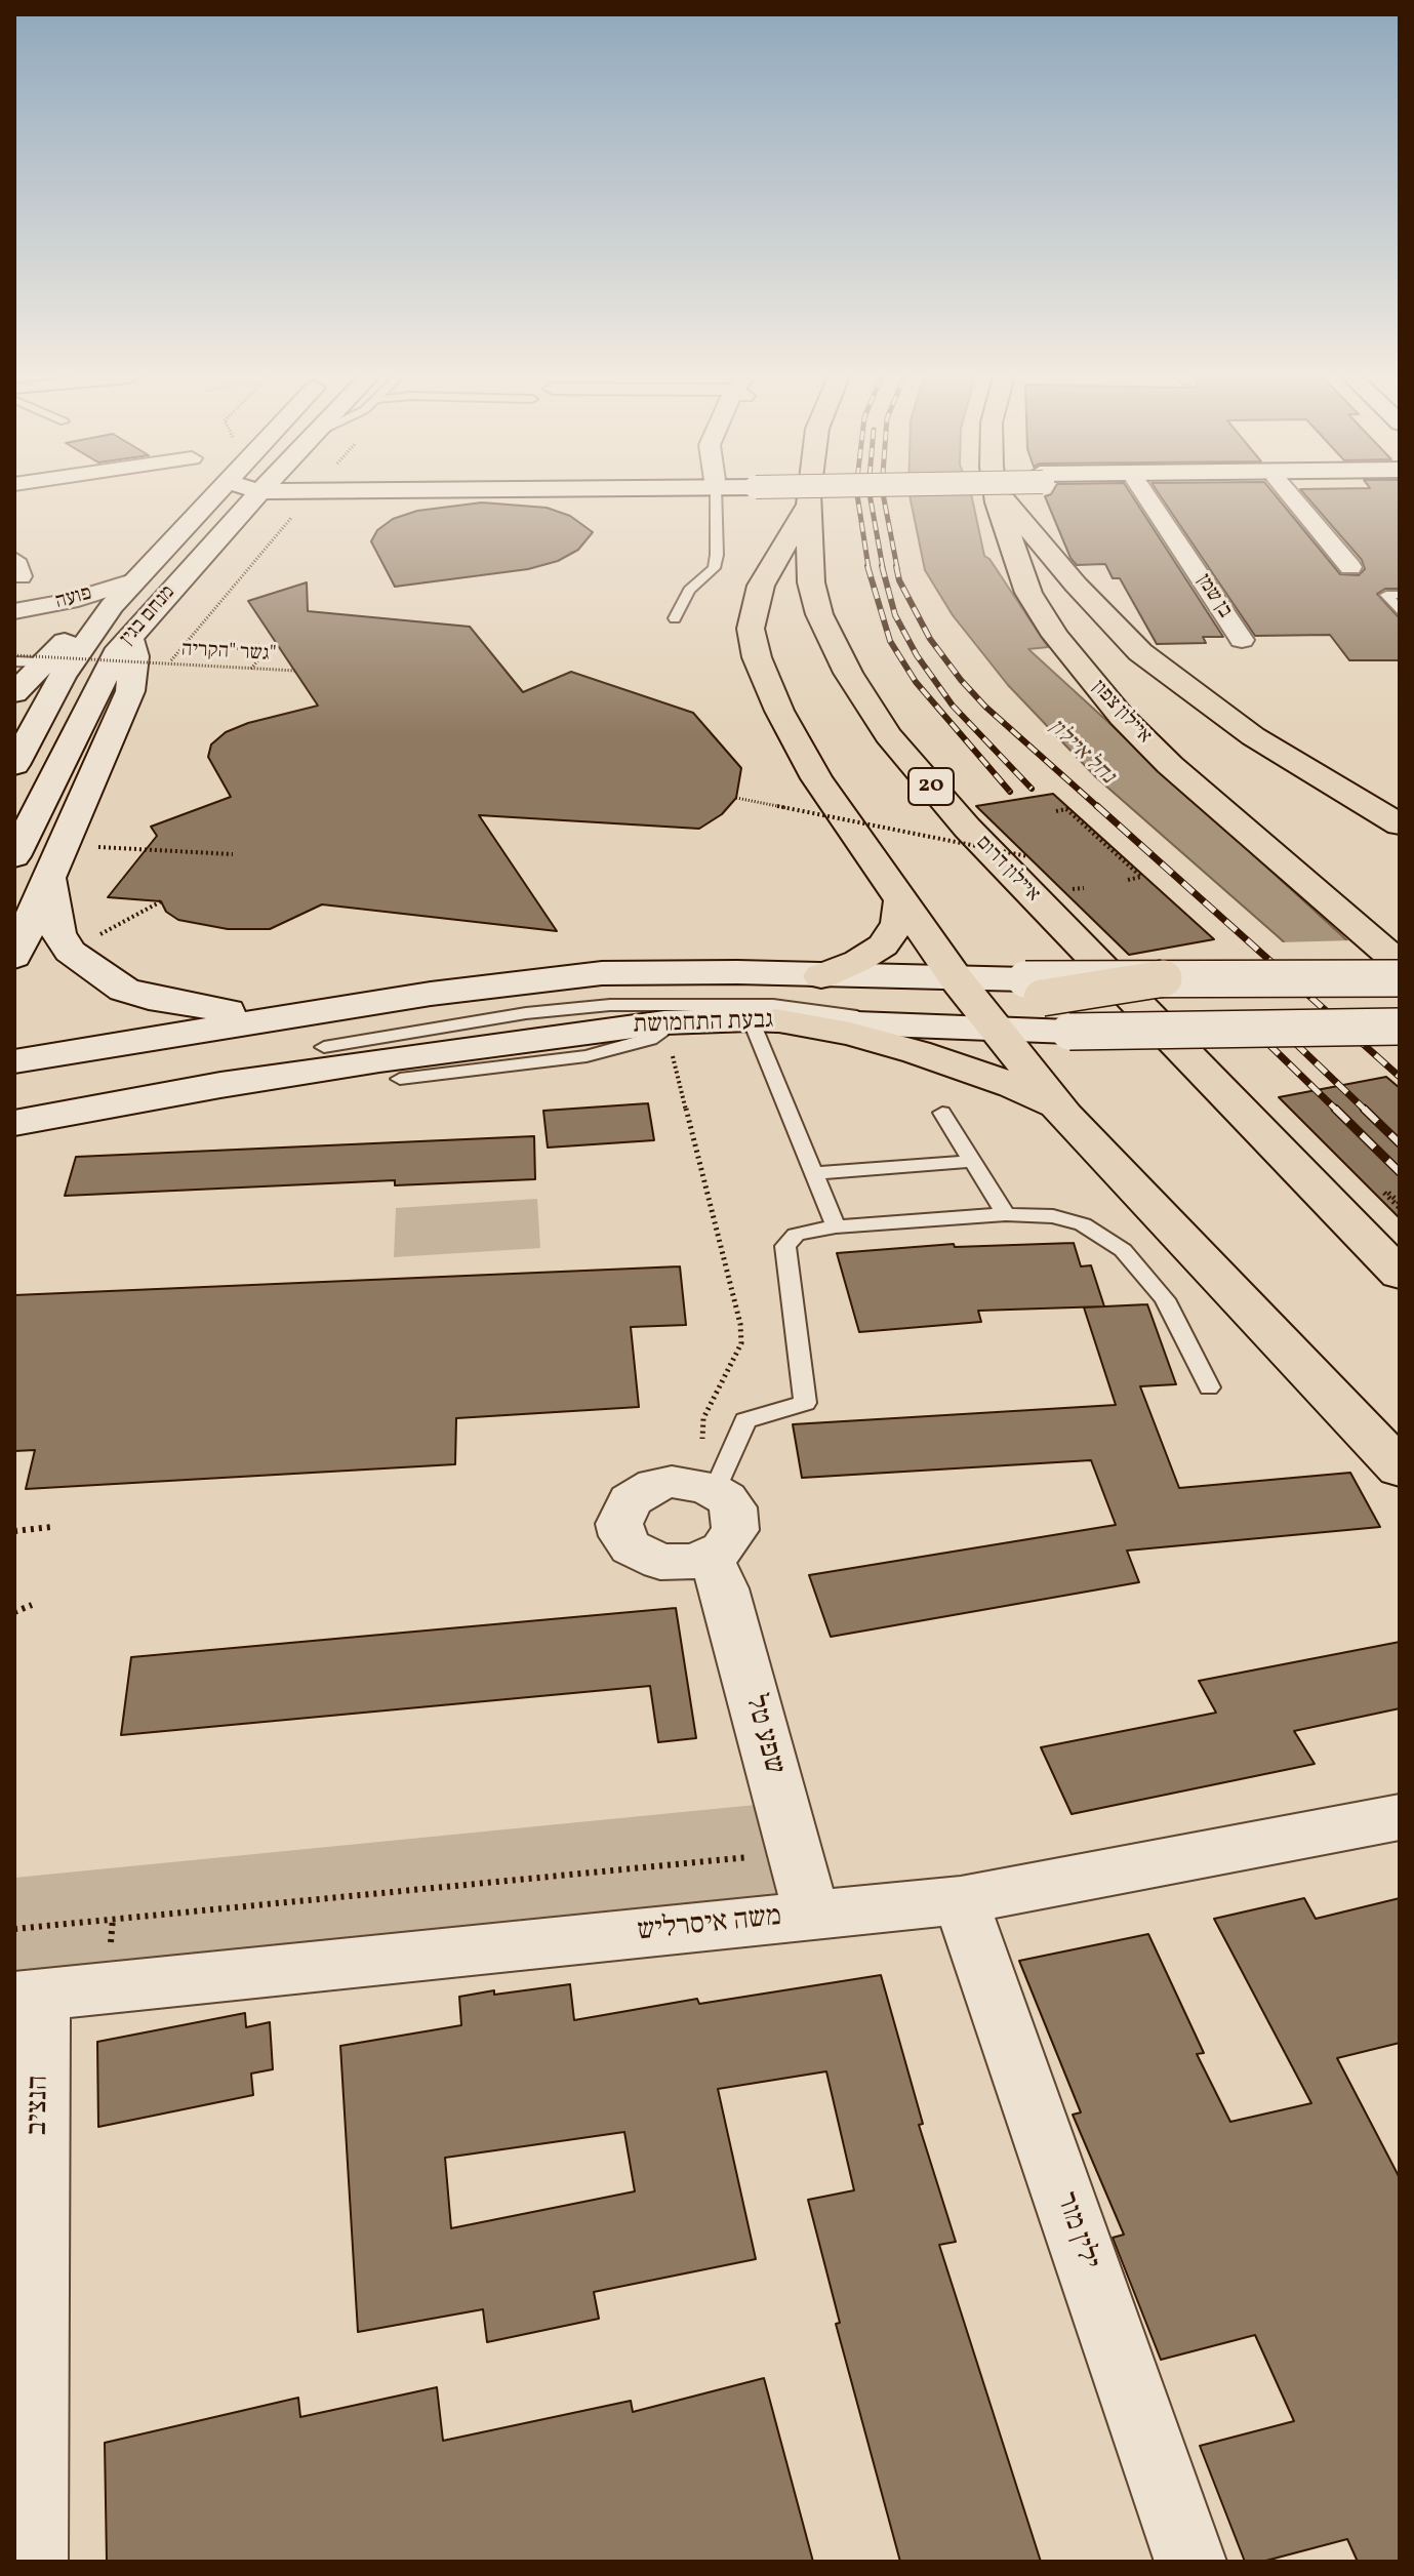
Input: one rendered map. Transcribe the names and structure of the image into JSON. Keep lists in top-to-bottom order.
{
  "streets": {
    "highway": ["איילון צפון", "20", "איילון דרום"],
    "main road": ["מנחם בגין", "גבעת התחמושת"],
    "street": [
      "בן שמן",
      "פועה",
      "שפע טל",
      "משה איסרליש",
      "הנציב",
      "ילין מור"
    ],
    "path": ["גשר \"הקריה\""]
  },
  "crossings": [
    ["פועה", "מנחם בגין"],
    ["שפע טל", "משה איסרליש"],
    ["משה איסרליש", "הנציב"],
    ["משה איסרליש", "ילין מור"]
  ],
  "water": ["נחל איילון"]
}
